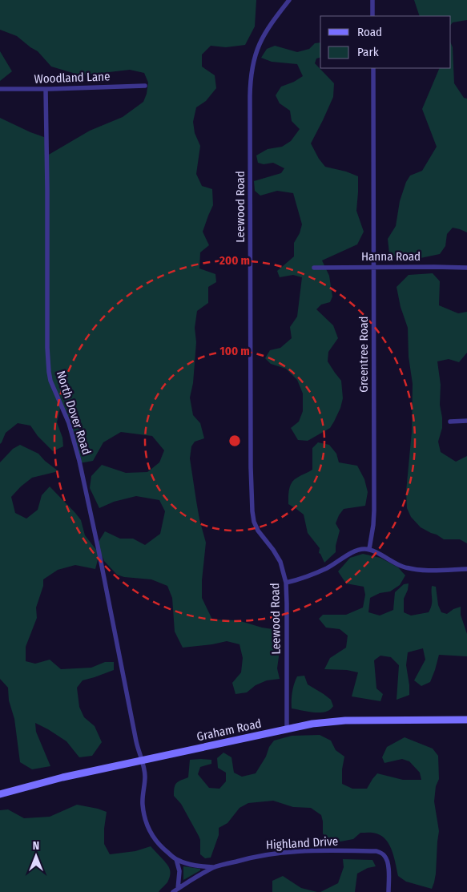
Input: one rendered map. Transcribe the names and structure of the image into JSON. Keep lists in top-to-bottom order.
{
  "streets": {
    "main road": ["Graham Road"],
    "street": [
      "Woodland Lane",
      "Leewood Road",
      "Hanna Road",
      "Greentree Road",
      "North Dover Road",
      "Highland Drive"
    ]
  },
  "crossings": [
    ["Woodland Lane", "North Dover Road"],
    ["Leewood Road", "Graham Road"],
    ["Hanna Road", "Greentree Road"],
    ["North Dover Road", "Graham Road"]
  ],
  "legend": ["Road", "Park"],
  "north": "top",
  "rings": ["200 m", "100 m"]
}
